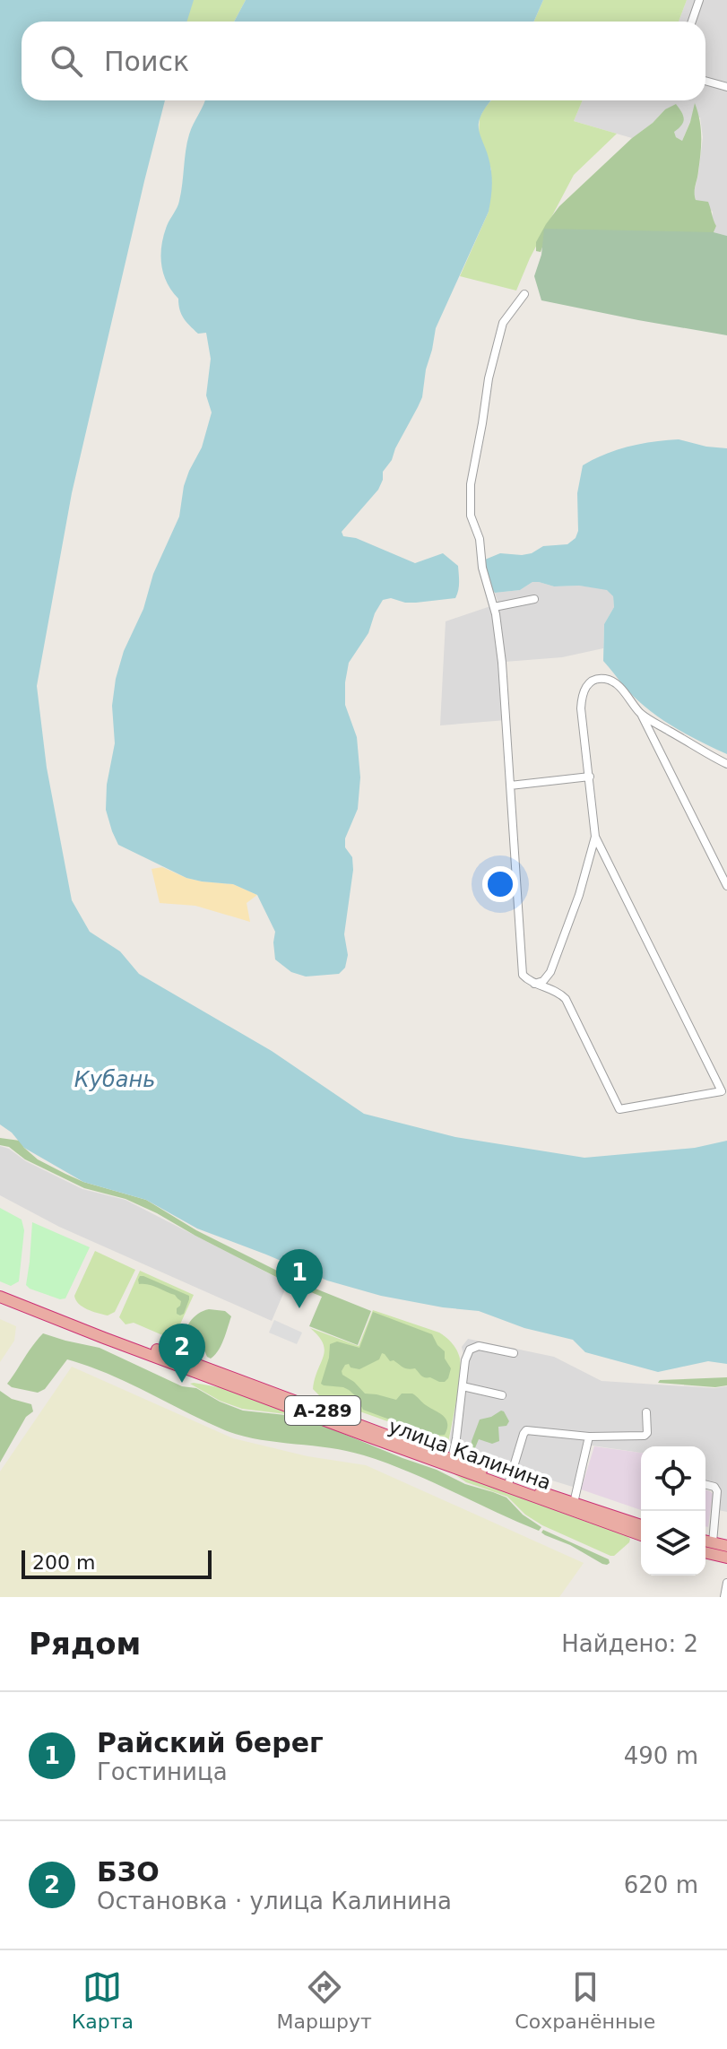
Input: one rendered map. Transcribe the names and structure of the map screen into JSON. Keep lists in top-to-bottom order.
{
  "streets": {
    "highway": ["А-289", "улица Калинина"]
  },
  "water": ["Кубань"],
  "scale_bar": "200 m",
  "page": {
    "search": "Поиск",
    "pins": ["1", "2"],
    "scale": "200 m",
    "heading": ["Рядом", "Найдено: 2"],
    "list": [
      {
        "mark": "1",
        "name": "Райский берег",
        "note": "Гостиница",
        "value": "490 m"
      },
      {
        "mark": "2",
        "name": "БЗО",
        "note": "Остановка · улица Калинина",
        "value": "620 m"
      }
    ],
    "nav": ["Карта", "Маршрут", "Сохранённые"]
  }
}
